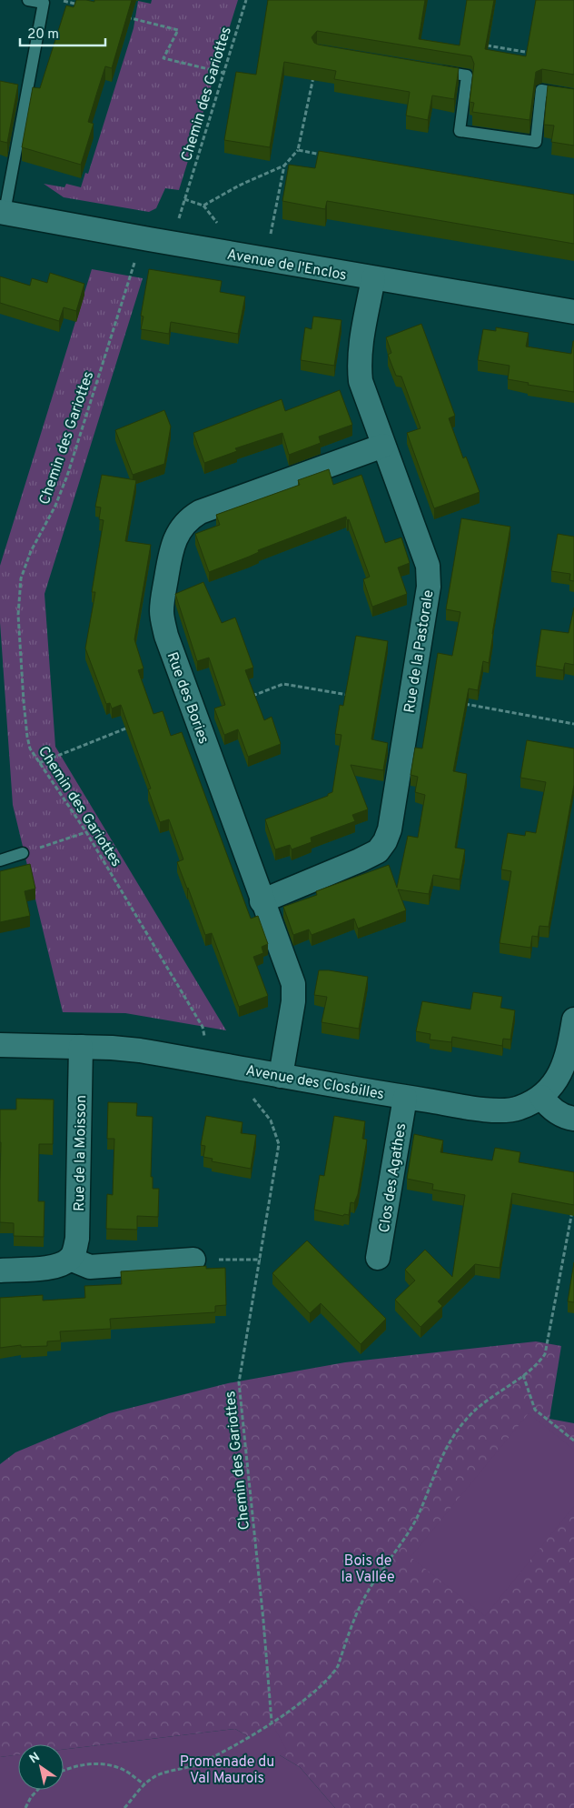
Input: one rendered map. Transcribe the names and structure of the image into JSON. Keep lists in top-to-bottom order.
{
  "streets": {
    "street": [
      "Avenue de l'Enclos",
      "Rue de la Pastorale",
      "Rue des Bories",
      "Avenue des Closbilles",
      "Rue de la Moisson",
      "Clos des Agathes"
    ],
    "path": ["Chemin des Gariottes"]
  },
  "crossings": [
    ["Avenue de l'Enclos", "Rue de la Pastorale"],
    ["Rue de la Pastorale", "Rue des Bories"],
    ["Rue des Bories", "Avenue des Closbilles"],
    ["Avenue des Closbilles", "Rue de la Moisson"],
    ["Avenue des Closbilles", "Clos des Agathes"]
  ],
  "parks": ["Bois de la Vallée", "Promenade du Val Maurois"],
  "scale_bar": "20 m",
  "north": "top left"
}
